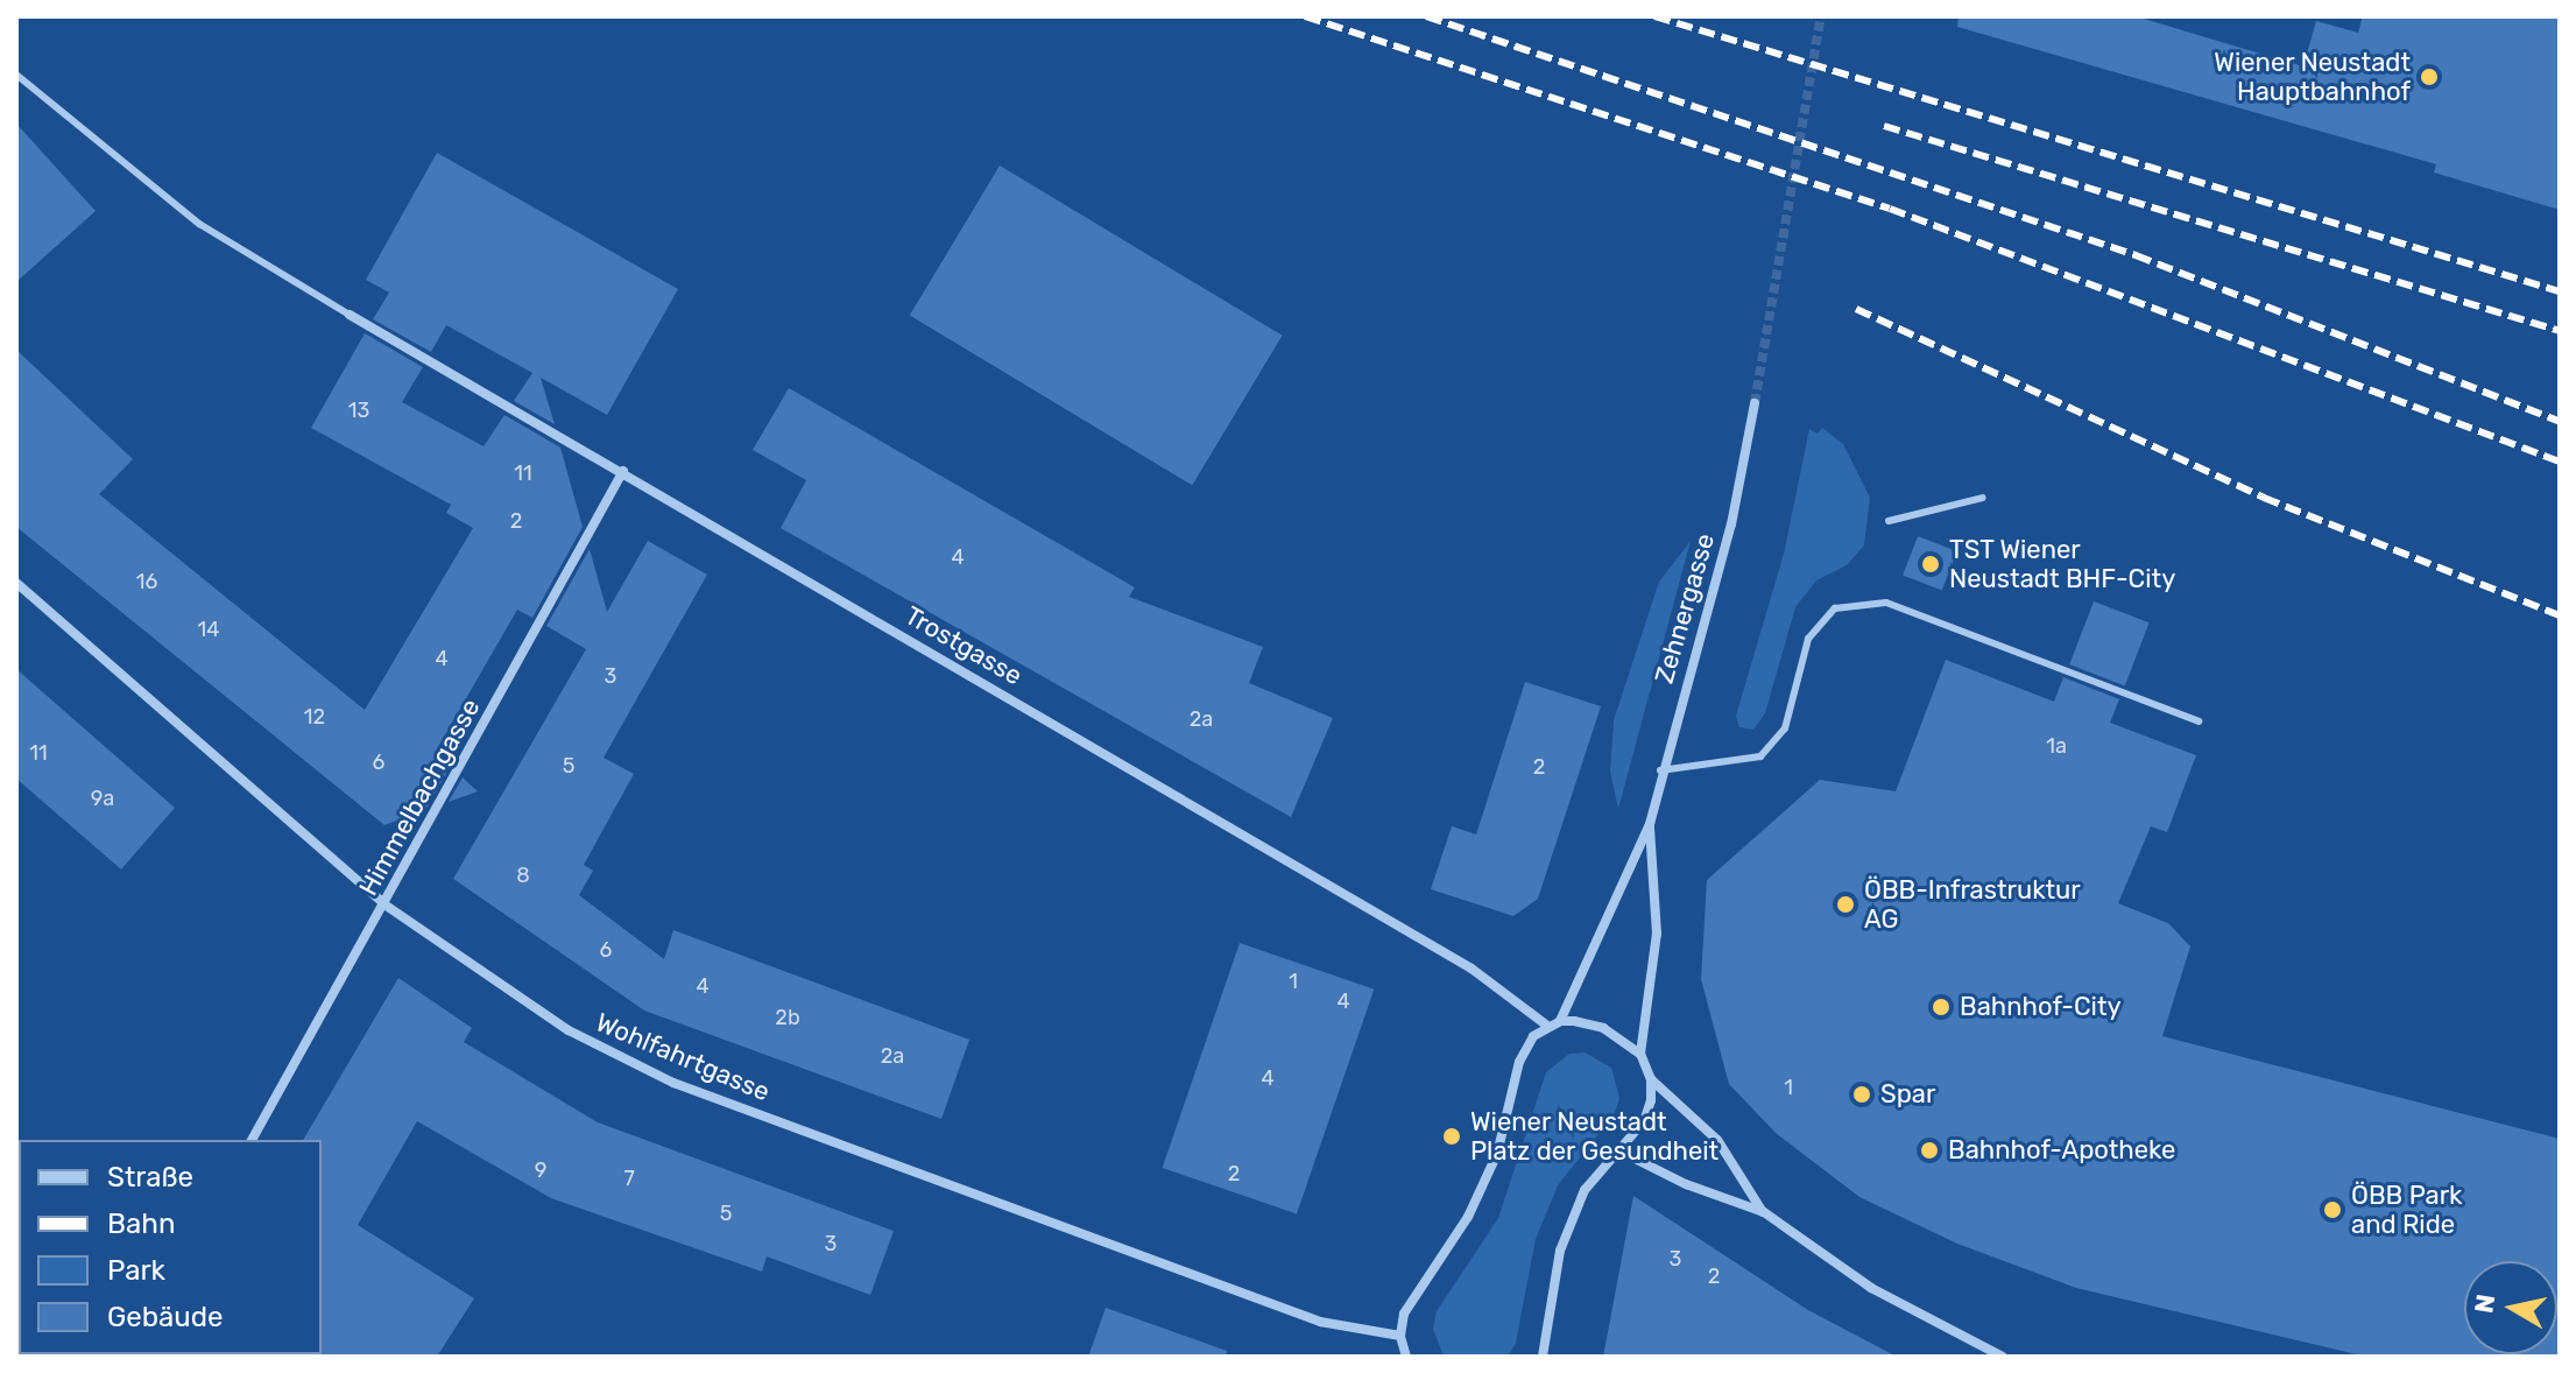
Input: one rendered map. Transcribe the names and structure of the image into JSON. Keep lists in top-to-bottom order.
{
  "streets": {
    "street": [
      "Zehnergasse",
      "Trostgasse",
      "Himmelbachgasse",
      "Wohlfahrtgasse"
    ]
  },
  "crossings": [
    ["Trostgasse", "Himmelbachgasse"],
    ["Himmelbachgasse", "Wohlfahrtgasse"]
  ],
  "places": [
    "Wiener Neustadt Hauptbahnhof",
    "TST Wiener Neustadt BHF-City",
    "ÖBB-Infrastruktur AG",
    "Bahnhof-City",
    "Spar",
    "Wiener Neustadt Platz der Gesundheit",
    "Bahnhof-Apotheke",
    "ÖBB Park and Ride"
  ],
  "house_numbers": [
    "13",
    "11",
    "2",
    "4",
    "16",
    "14",
    "4",
    "3",
    "12",
    "2a",
    "1a",
    "11",
    "6",
    "5",
    "2",
    "9a",
    "8",
    "6",
    "1",
    "4",
    "4",
    "2b",
    "2a",
    "4",
    "1",
    "9",
    "2",
    "7",
    "5",
    "3",
    "3",
    "2"
  ],
  "legend": [
    "Straße",
    "Bahn",
    "Park",
    "Gebäude"
  ],
  "north": "left"
}
